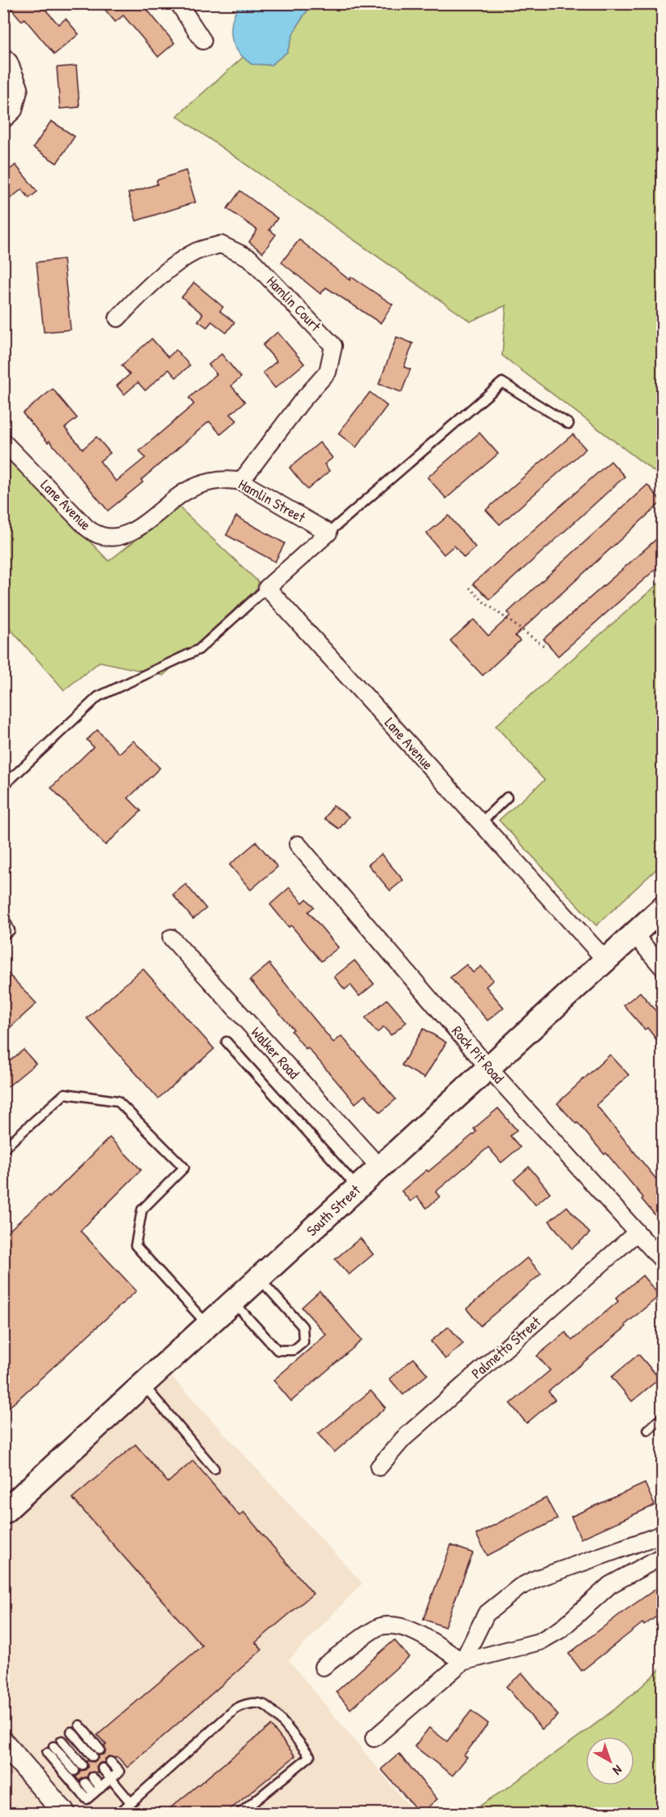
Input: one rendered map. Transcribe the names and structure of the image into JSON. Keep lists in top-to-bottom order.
{
  "streets": {
    "main road": ["South Street"],
    "street": [
      "Hamlin Court",
      "Hamlin Street",
      "Lane Avenue",
      "Walker Road",
      "Rock Pit Road",
      "Palmetto Street"
    ]
  },
  "crossings": [
    ["Hamlin Court", "Hamlin Street"],
    ["Hamlin Street", "Lane Avenue"],
    ["Lane Avenue", "South Street"],
    ["Walker Road", "South Street"],
    ["Rock Pit Road", "South Street"],
    ["Rock Pit Road", "Palmetto Street"]
  ],
  "north": "bottom right"
}
